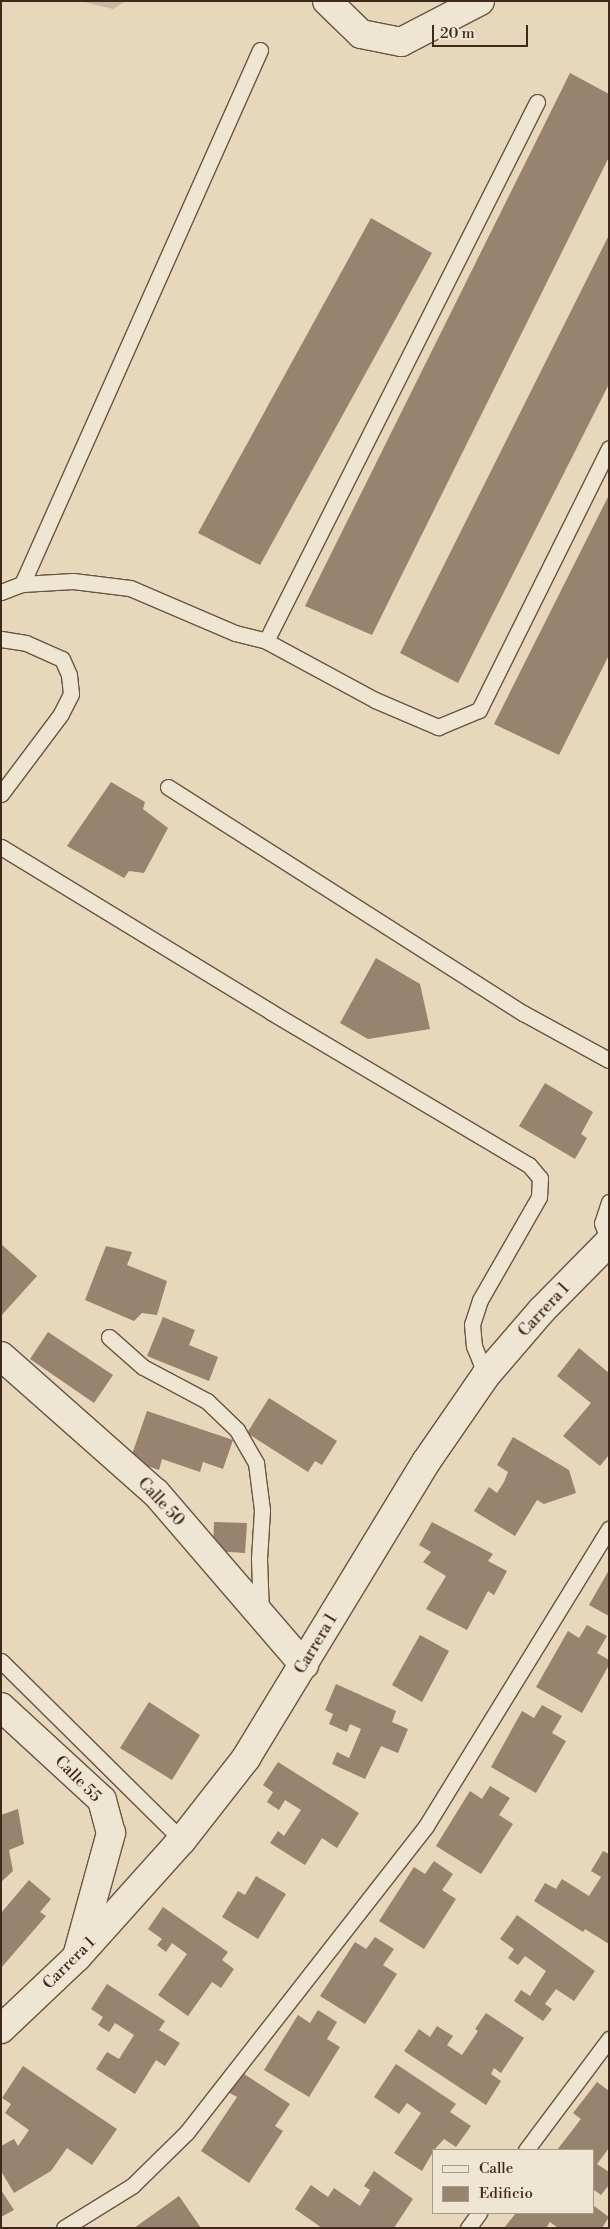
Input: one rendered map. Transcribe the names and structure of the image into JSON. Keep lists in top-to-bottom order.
{
  "streets": {
    "street": ["Carrera 1", "Calle 50", "Calle 55"]
  },
  "crossings": [
    ["Carrera 1", "Calle 50"],
    ["Carrera 1", "Calle 55"]
  ],
  "legend": ["Calle", "Edificio"],
  "scale_bar": "20 m"
}
